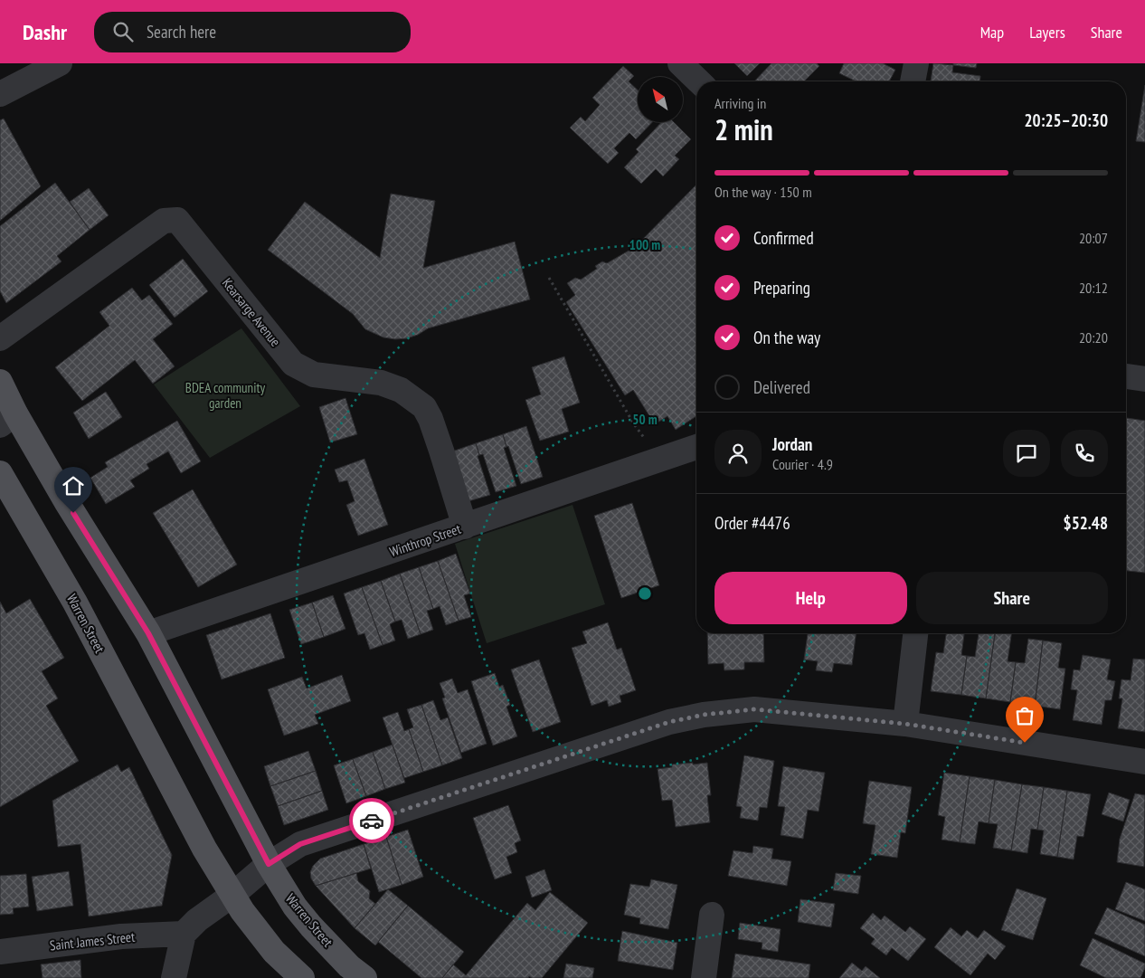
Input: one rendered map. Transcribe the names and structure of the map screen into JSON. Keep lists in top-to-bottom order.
{
  "streets": {
    "main road": ["Warren Street"],
    "street": ["Kearsarge Avenue", "Winthrop Street", "Saint James Street"]
  },
  "crossings": [
    ["Kearsarge Avenue", "Winthrop Street"],
    ["Winthrop Street", "Warren Street"]
  ],
  "parks": ["BDEA community garden"],
  "north": "top left",
  "page": {
    "header": "Dashr",
    "search": "Search here",
    "nav": ["Map", "Layers", "Share"],
    "heading": ["2 min", "Arriving in", "20:25–20:30"],
    "panel": [
      "Jordan",
      "Courier · 4.9",
      "Order #4476",
      "$52.48"
    ],
    "bar": "On the way · 150 m",
    "list": [
      ["Confirmed", "20:07"],
      ["Preparing", "20:12"],
      ["On the way", "20:20"],
      "Delivered"
    ],
    "buttons": ["Help", "Share"]
  },
  "rings": ["100 m", "50 m"]
}
